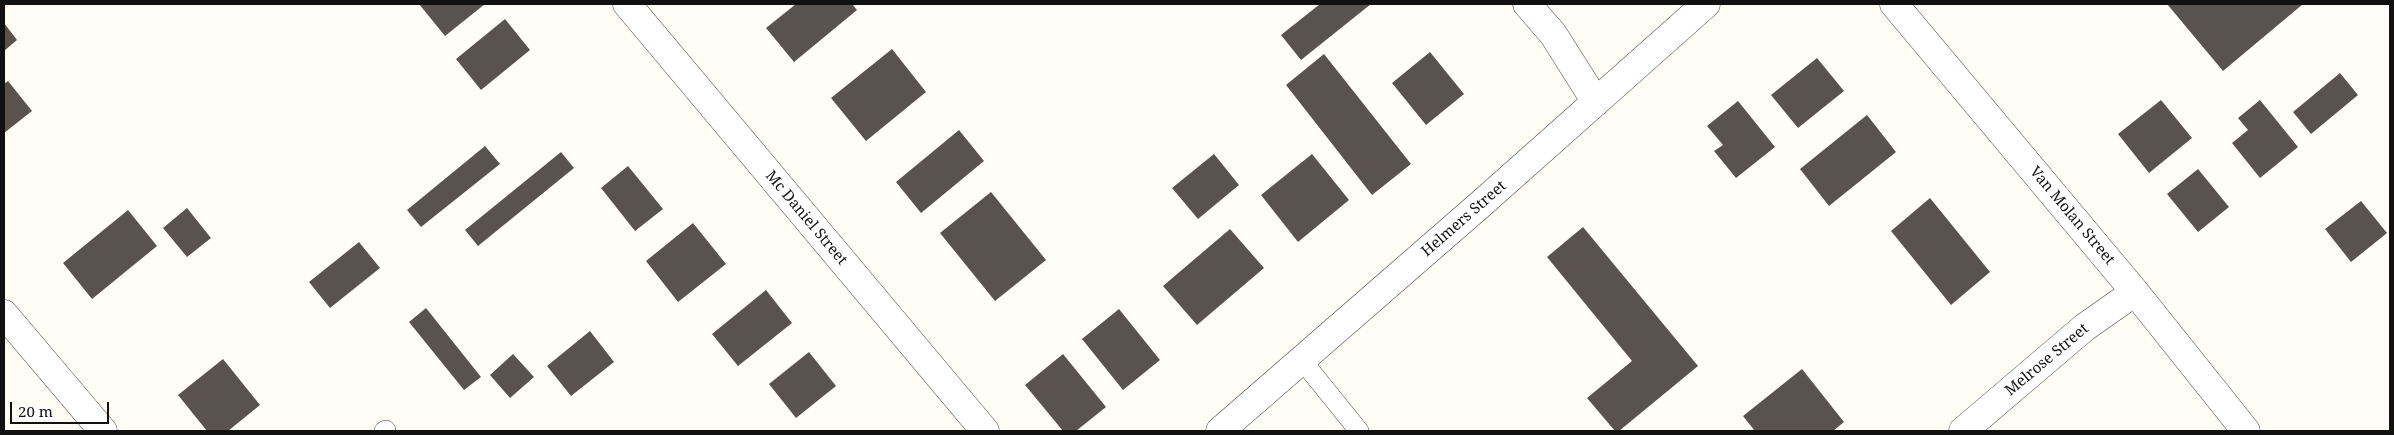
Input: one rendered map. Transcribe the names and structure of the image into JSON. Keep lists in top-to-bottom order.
{
  "streets": {
    "street": [
      "Van Molan Street",
      "Mc Daniel Street",
      "Helmers Street",
      "Melrose Street"
    ]
  },
  "crossings": [
    ["Van Molan Street", "Melrose Street"]
  ],
  "scale_bar": "20 m"
}
